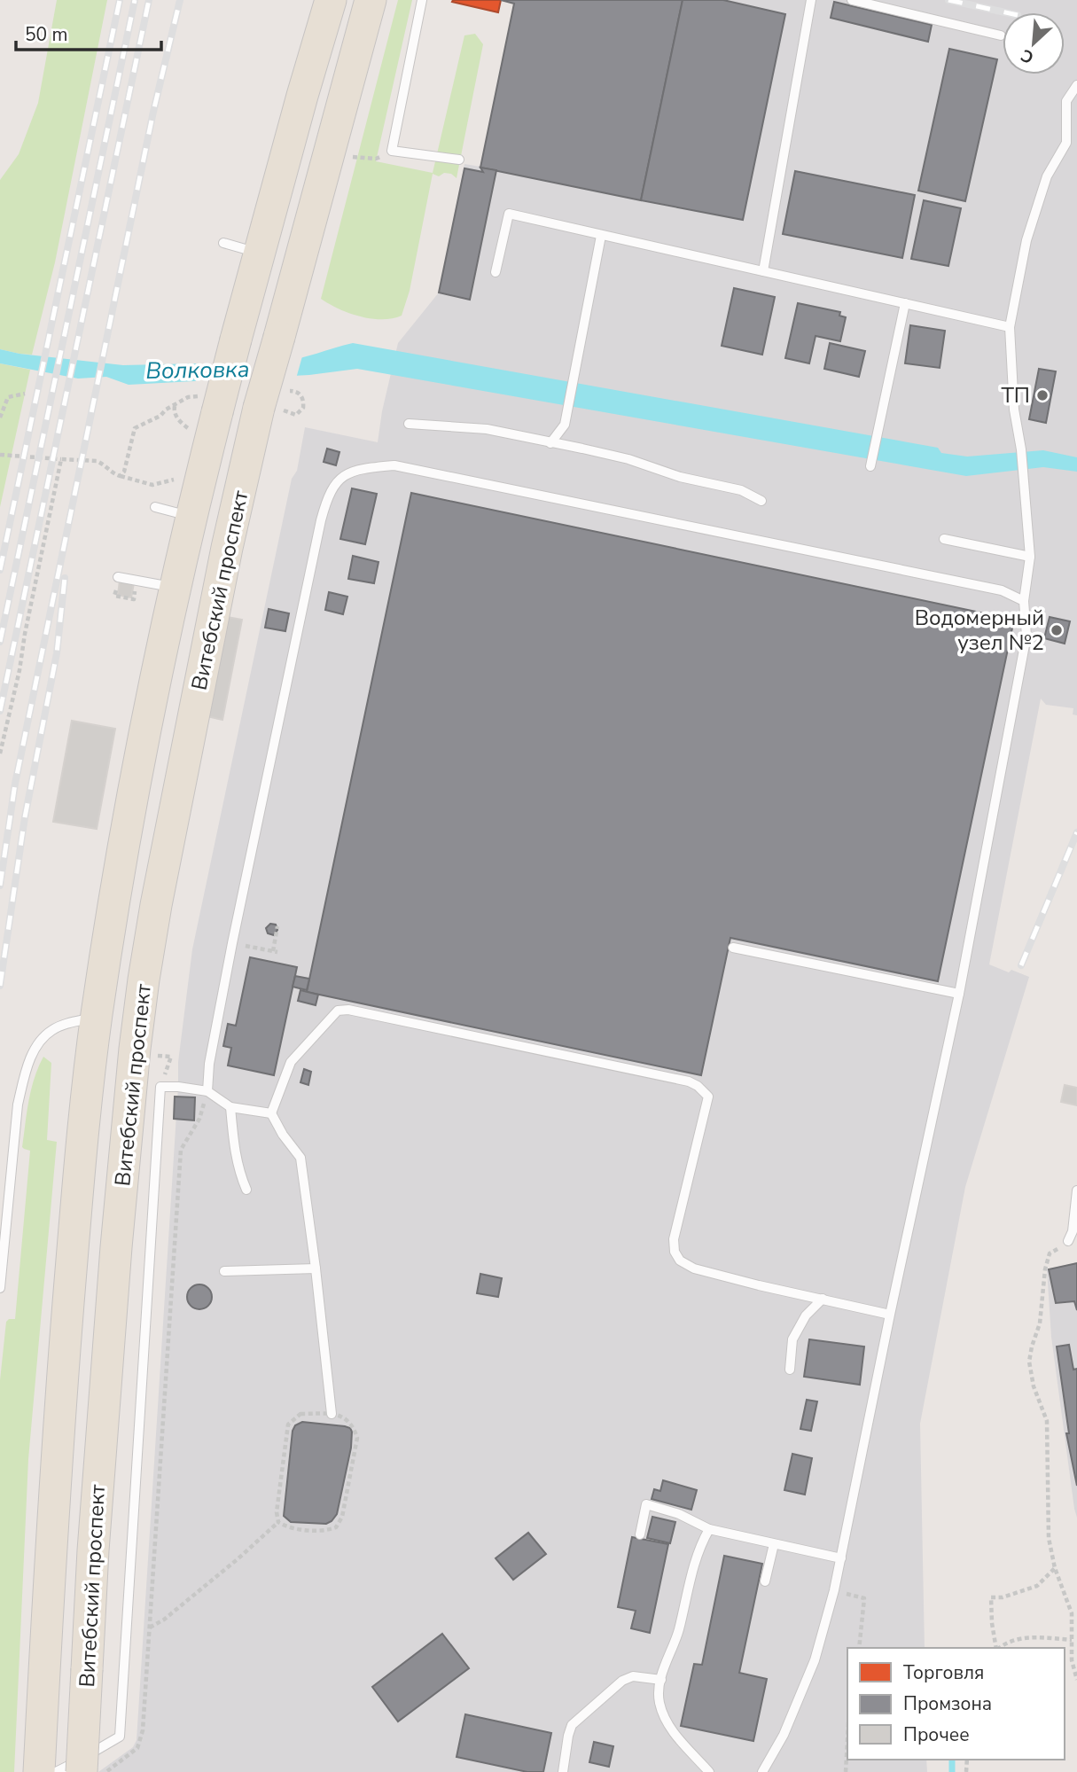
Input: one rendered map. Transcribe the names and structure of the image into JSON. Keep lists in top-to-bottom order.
{
  "streets": {
    "main road": ["Витебский проспект"]
  },
  "water": ["Волковка"],
  "places": ["ТП", "Водомерный узел №2"],
  "legend": ["Торговля", "Промзона", "Прочее"],
  "scale_bar": "50 m",
  "north": "bottom left"
}
